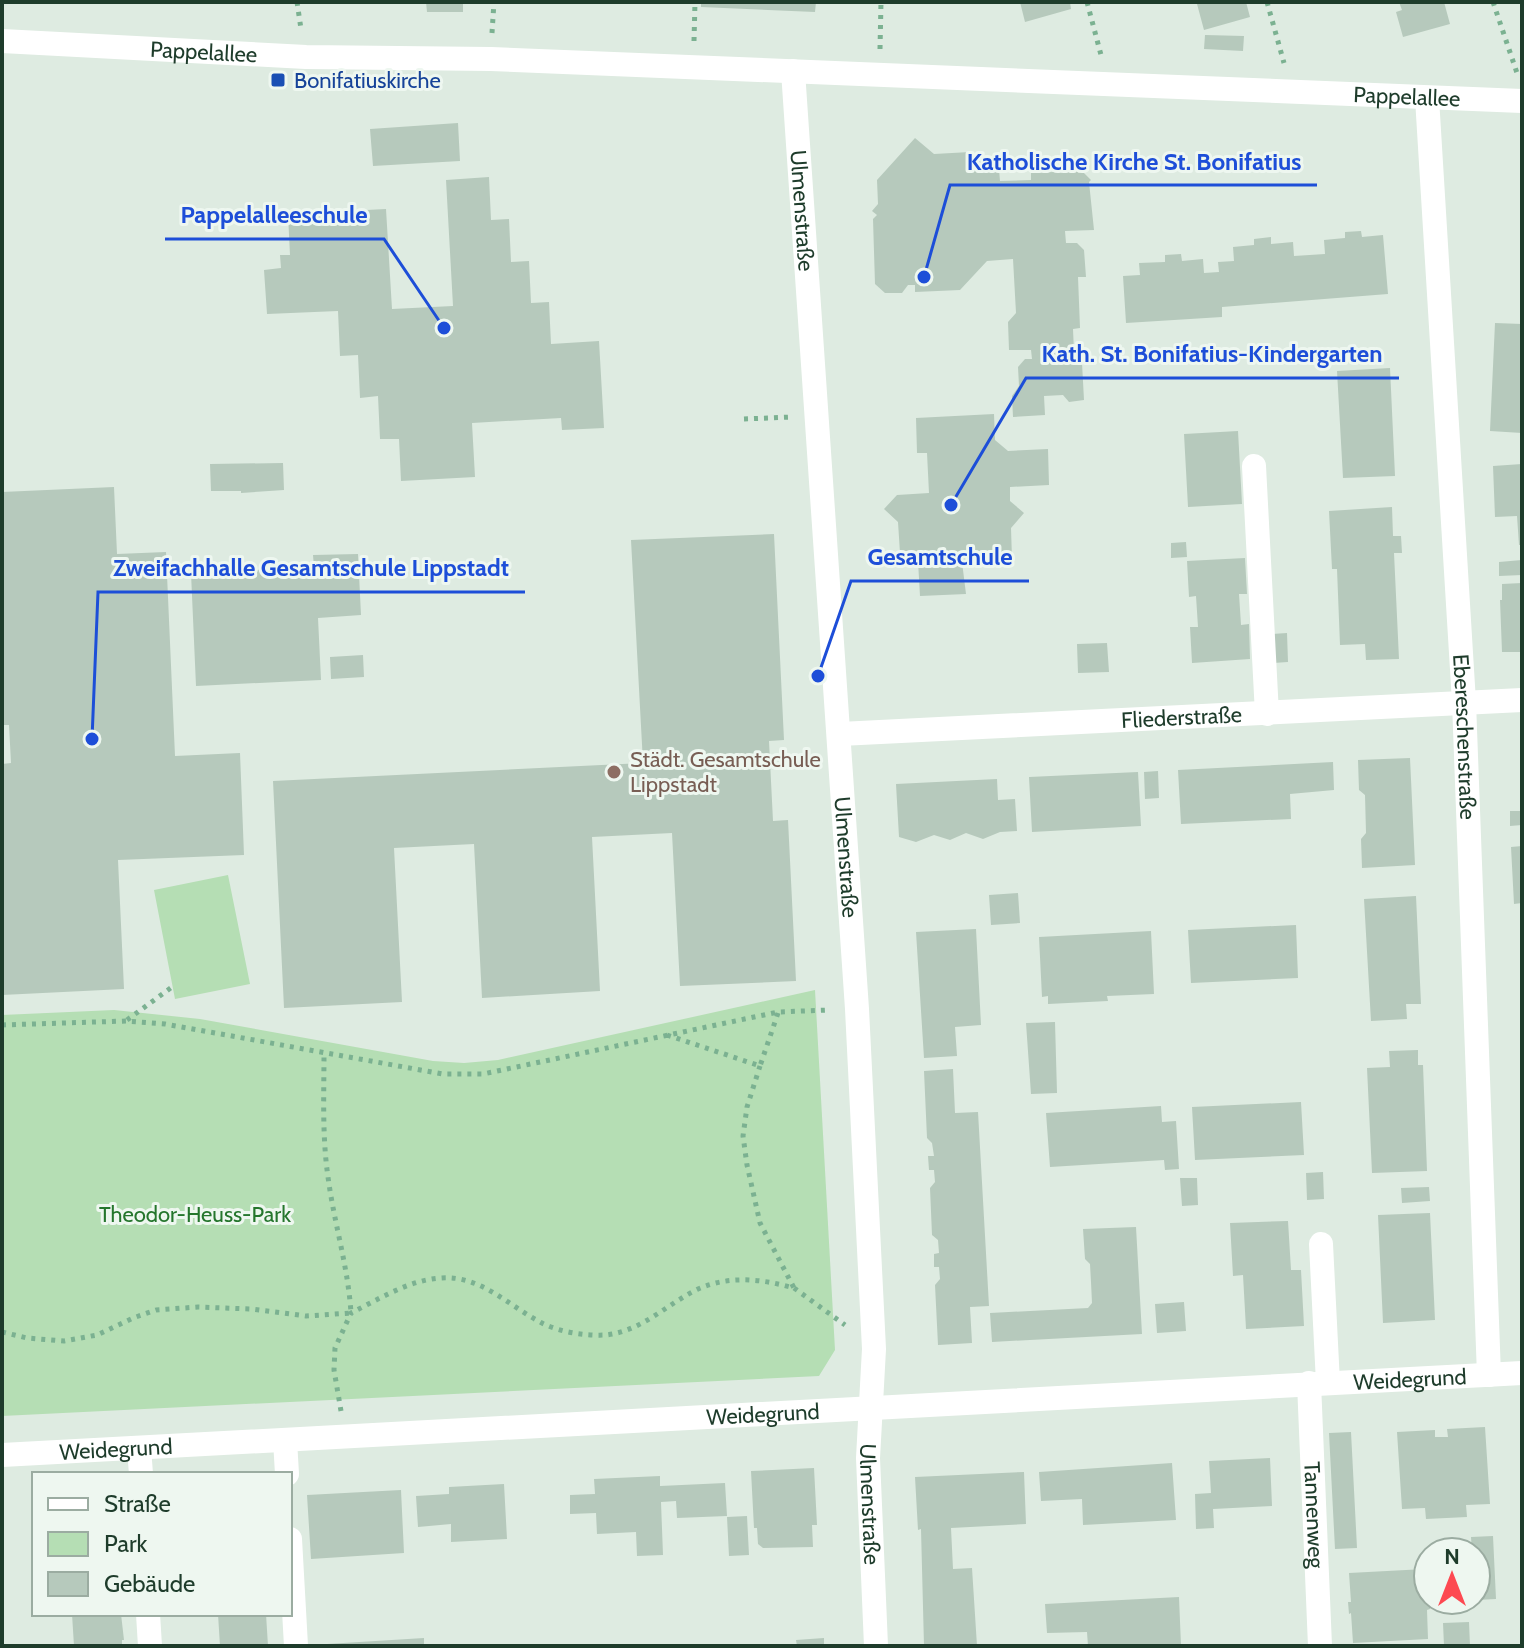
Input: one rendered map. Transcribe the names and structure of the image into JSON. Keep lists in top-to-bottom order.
{
  "streets": {
    "street": [
      "Pappelallee",
      "Ulmenstraße",
      "Fliederstraße",
      "Ebereschenstraße",
      "Weidegrund",
      "Tannenweg"
    ]
  },
  "crossings": [
    ["Pappelallee", "Ulmenstraße"],
    ["Pappelallee", "Ebereschenstraße"],
    ["Ulmenstraße", "Fliederstraße"],
    ["Ulmenstraße", "Weidegrund"],
    ["Fliederstraße", "Ebereschenstraße"],
    ["Ebereschenstraße", "Weidegrund"],
    ["Weidegrund", "Tannenweg"]
  ],
  "parks": ["Theodor-Heuss-Park"],
  "places": {
    "transit": ["Bonifatiuskirche"],
    "other": [
      "Katholische Kirche St. Bonifatius",
      "Pappelalleeschule",
      "Kath. St. Bonifatius-Kindergarten",
      "Gesamtschule",
      "Zweifachhalle Gesamtschule Lippstadt",
      "Städt. Gesamtschule Lippstadt"
    ]
  },
  "legend": ["Straße", "Park", "Gebäude"],
  "north": "top"
}
